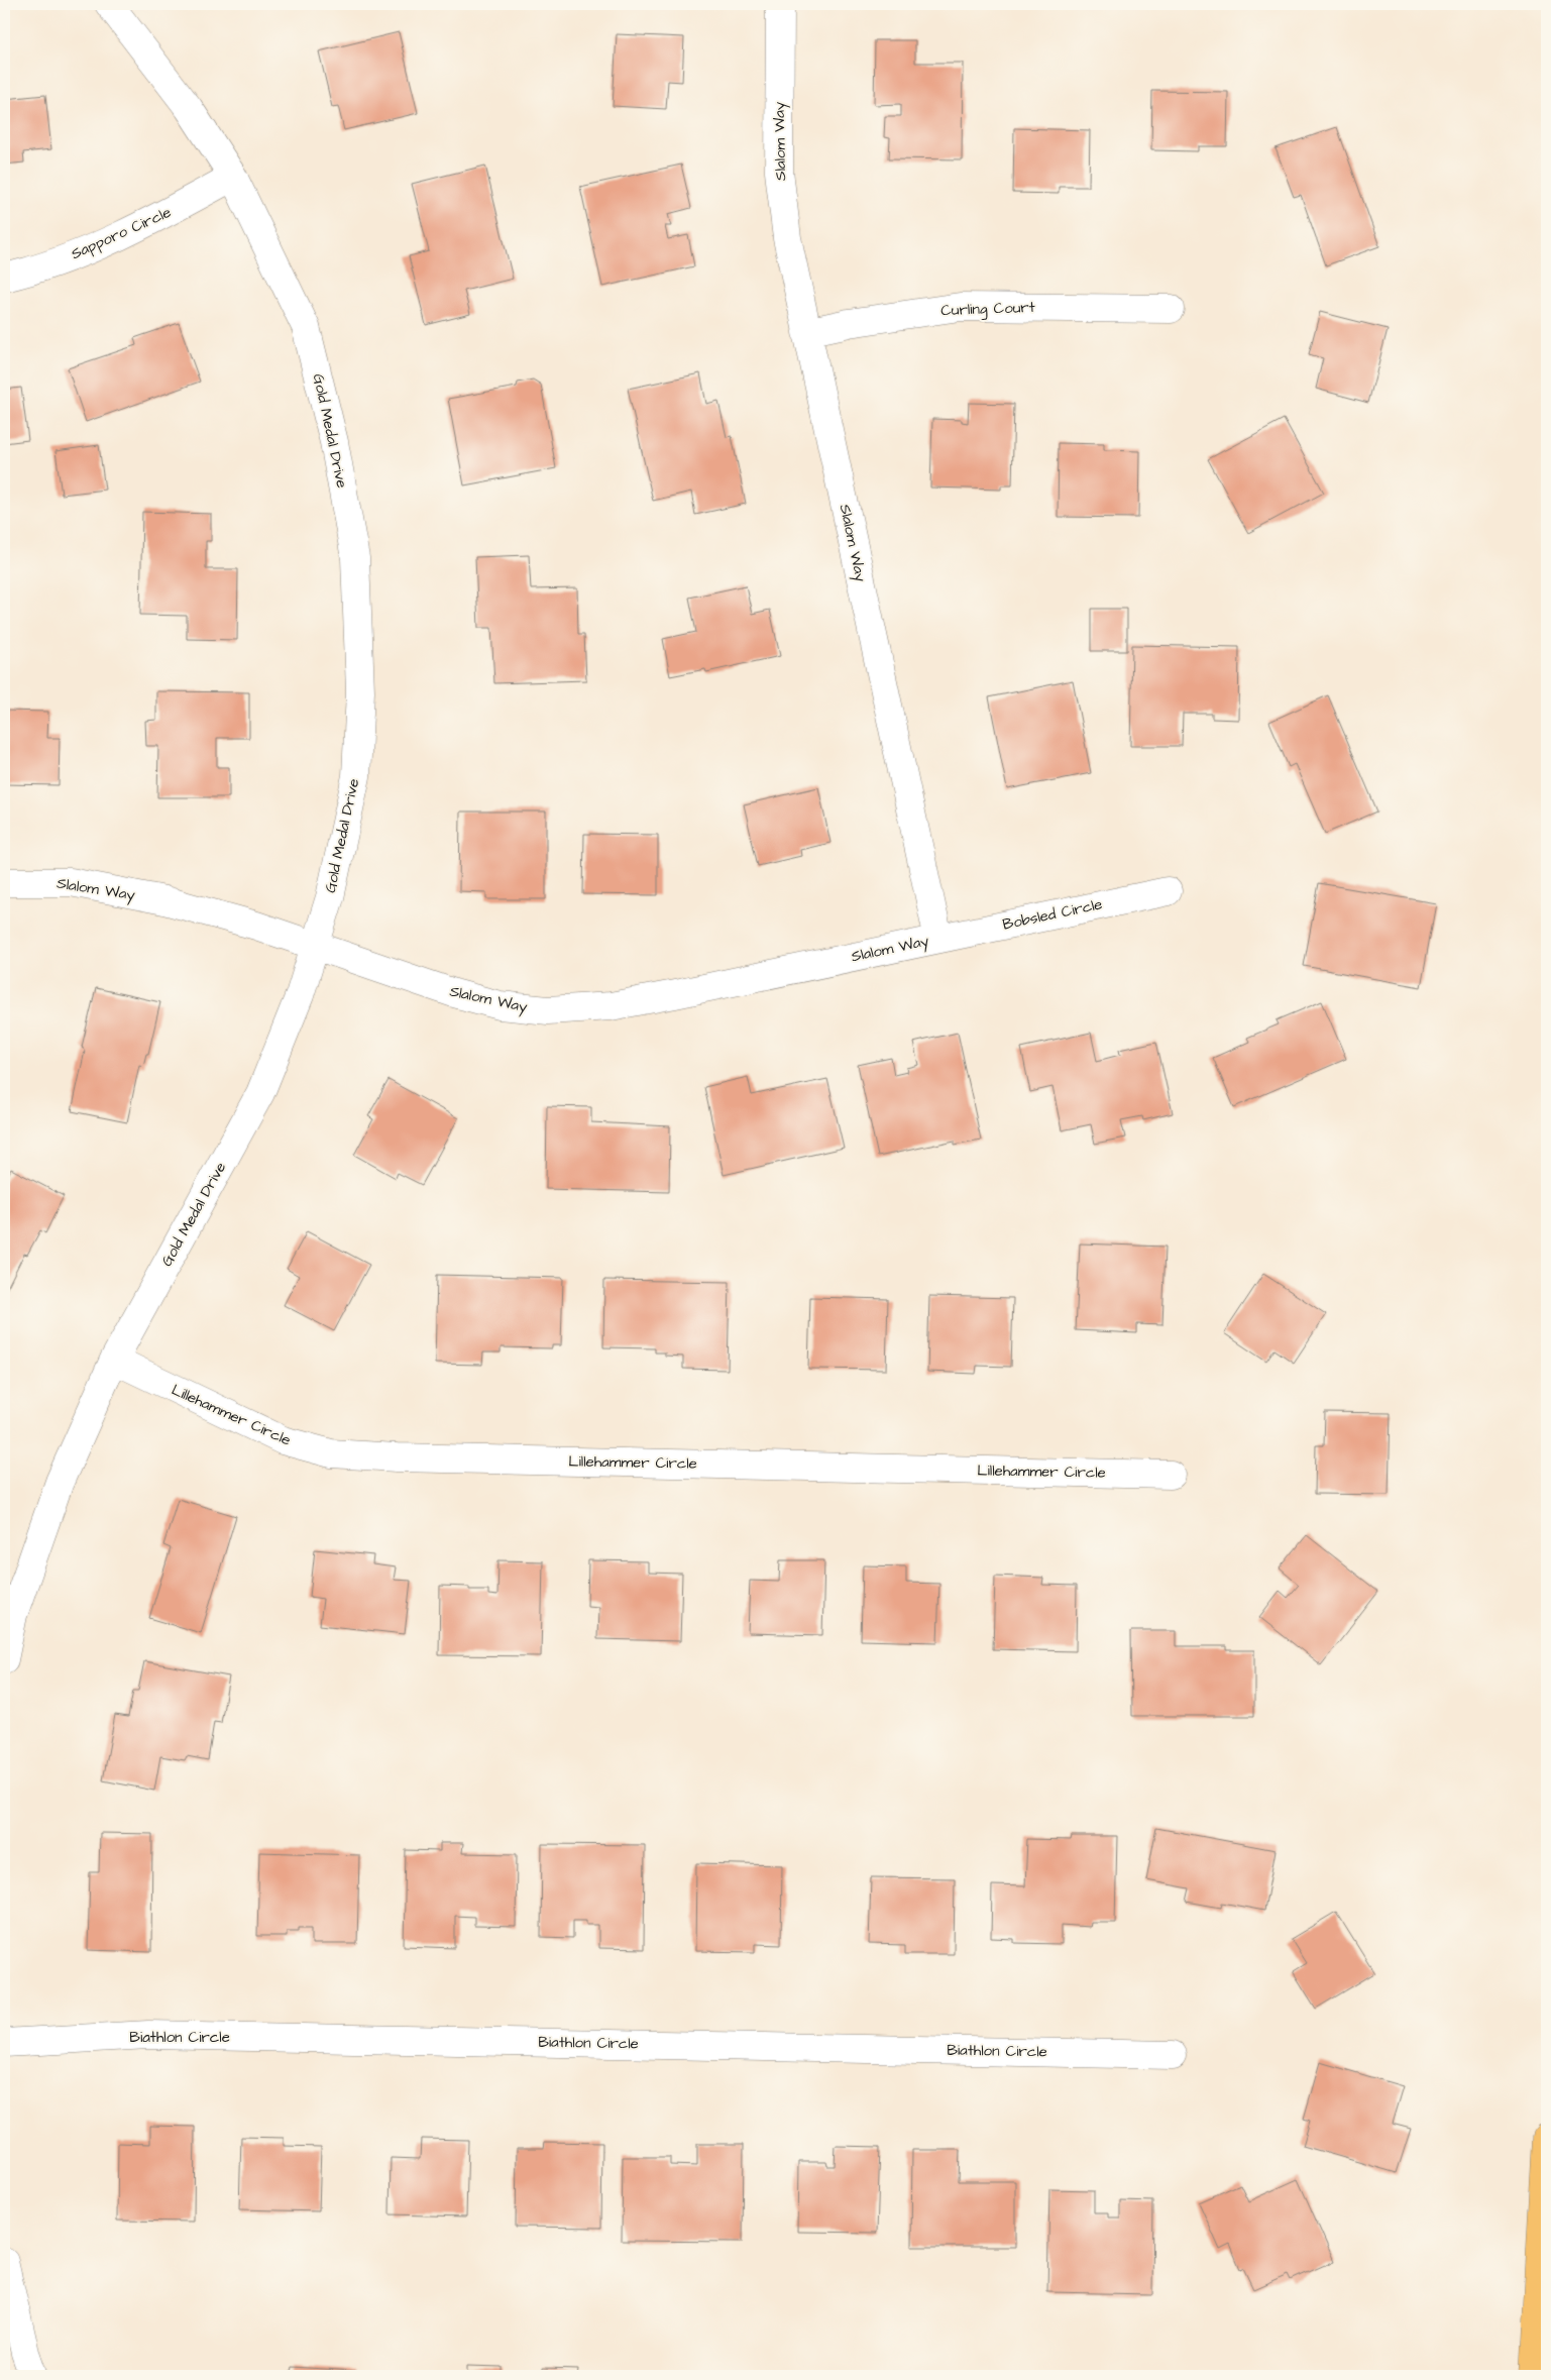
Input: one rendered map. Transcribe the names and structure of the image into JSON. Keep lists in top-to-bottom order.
{
  "streets": {
    "street": [
      "Slalom Way",
      "Sapporo Circle",
      "Curling Court",
      "Gold Medal Drive",
      "Bobsled Circle",
      "Lillehammer Circle",
      "Biathlon Circle"
    ]
  },
  "crossings": [
    ["Slalom Way", "Curling Court"],
    ["Slalom Way", "Gold Medal Drive"],
    ["Slalom Way", "Bobsled Circle"],
    ["Sapporo Circle", "Gold Medal Drive"],
    ["Gold Medal Drive", "Lillehammer Circle"]
  ]
}
